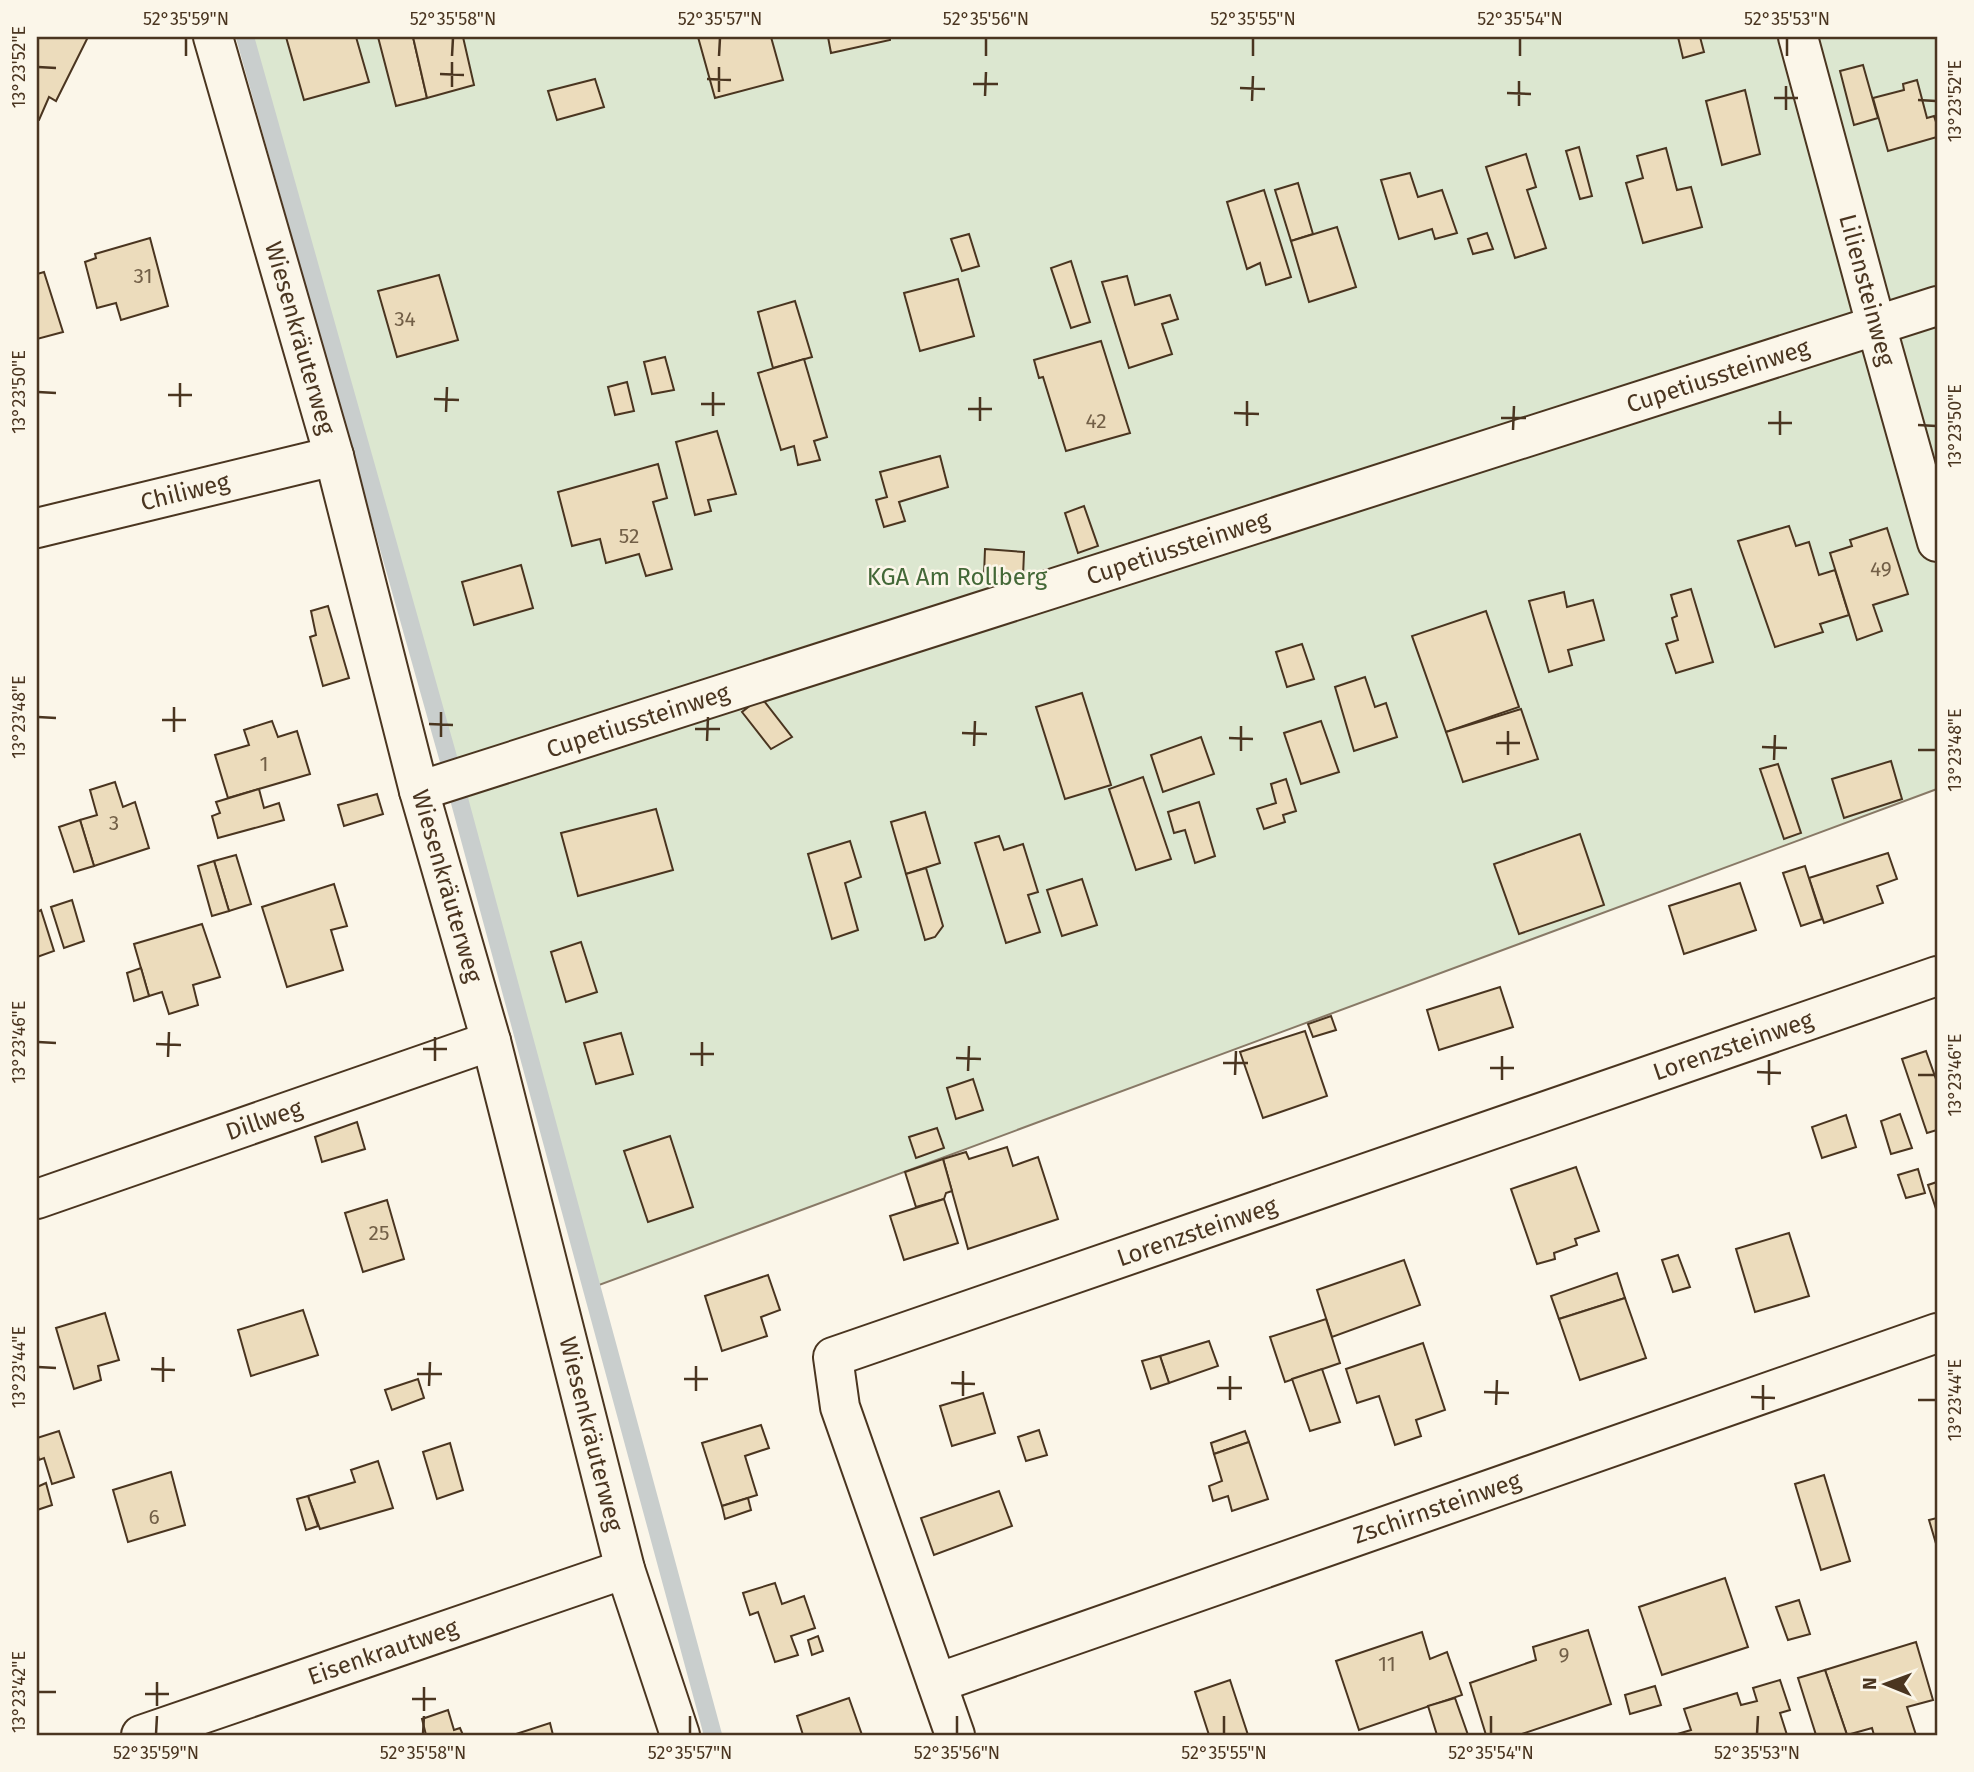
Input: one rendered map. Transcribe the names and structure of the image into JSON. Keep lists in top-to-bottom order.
{
  "streets": {
    "lane": [
      "Liliensteinweg",
      "Wiesenkräuterweg",
      "Cupetiussteinweg",
      "Chiliweg",
      "Lorenzsteinweg",
      "Dillweg",
      "Zschirnsteinweg",
      "Eisenkrautweg"
    ]
  },
  "crossings": [
    ["Liliensteinweg", "Cupetiussteinweg"],
    ["Wiesenkräuterweg", "Cupetiussteinweg"],
    ["Wiesenkräuterweg", "Chiliweg"],
    ["Wiesenkräuterweg", "Dillweg"],
    ["Wiesenkräuterweg", "Eisenkrautweg"],
    ["Lorenzsteinweg", "Zschirnsteinweg"]
  ],
  "parks": ["KGA Am Rollberg"],
  "house_numbers": [
    "31",
    "34",
    "42",
    "52",
    "49",
    "1",
    "3",
    "25",
    "6",
    "9",
    "11"
  ],
  "north": "left",
  "coordinates": [
    "52°35'59\"N",
    "52°35'58\"N",
    "52°35'57\"N",
    "52°35'56\"N",
    "52°35'55\"N",
    "52°35'54\"N",
    "52°35'53\"N",
    "13°23'52\"E",
    "13°23'50\"E",
    "13°23'48\"E",
    "13°23'46\"E",
    "13°23'44\"E",
    "13°23'42\"E"
  ]
}
